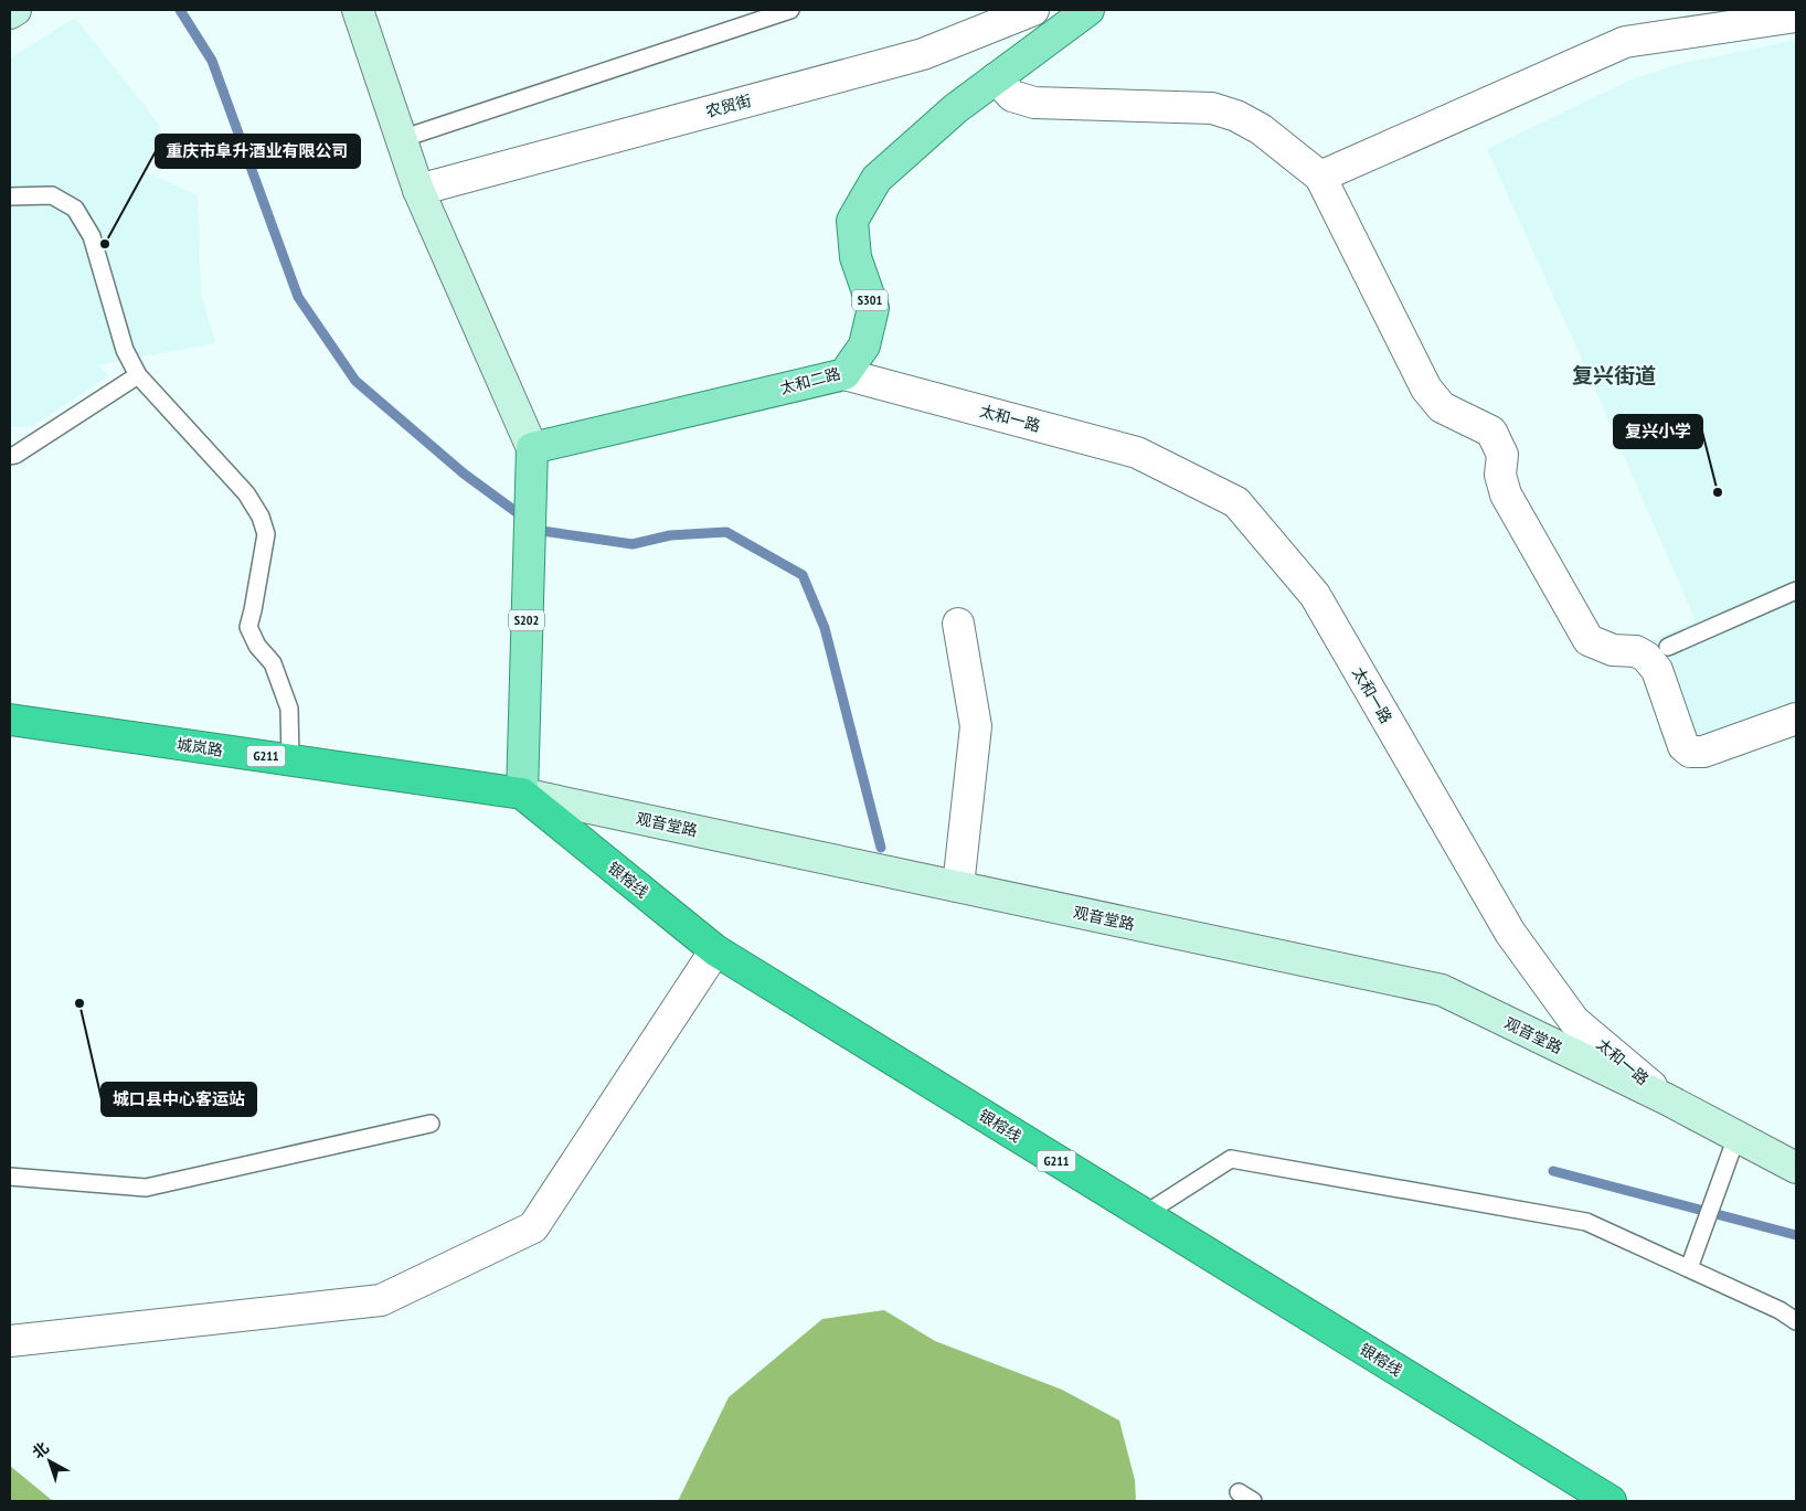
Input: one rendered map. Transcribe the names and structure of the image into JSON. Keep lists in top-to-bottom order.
{
  "streets": {
    "highway": ["城岚路", "G211", "银榕线"],
    "main road": ["S301", "太和二路", "S202"],
    "street": ["农贸街", "太和一路", "观音堂路"]
  },
  "crossings": [
    ["太和二路", "太和一路"],
    ["太和二路", "S202"],
    ["太和一路", "观音堂路"],
    ["S202", "城岚路"],
    ["S202", "观音堂路"],
    ["S202", "银榕线"],
    ["城岚路", "观音堂路"],
    ["城岚路", "银榕线"],
    ["观音堂路", "银榕线"]
  ],
  "districts": ["复兴街道"],
  "places": ["重庆市阜升酒业有限公司", "复兴小学", "城口县中心客运站"],
  "north": "top left"
}
